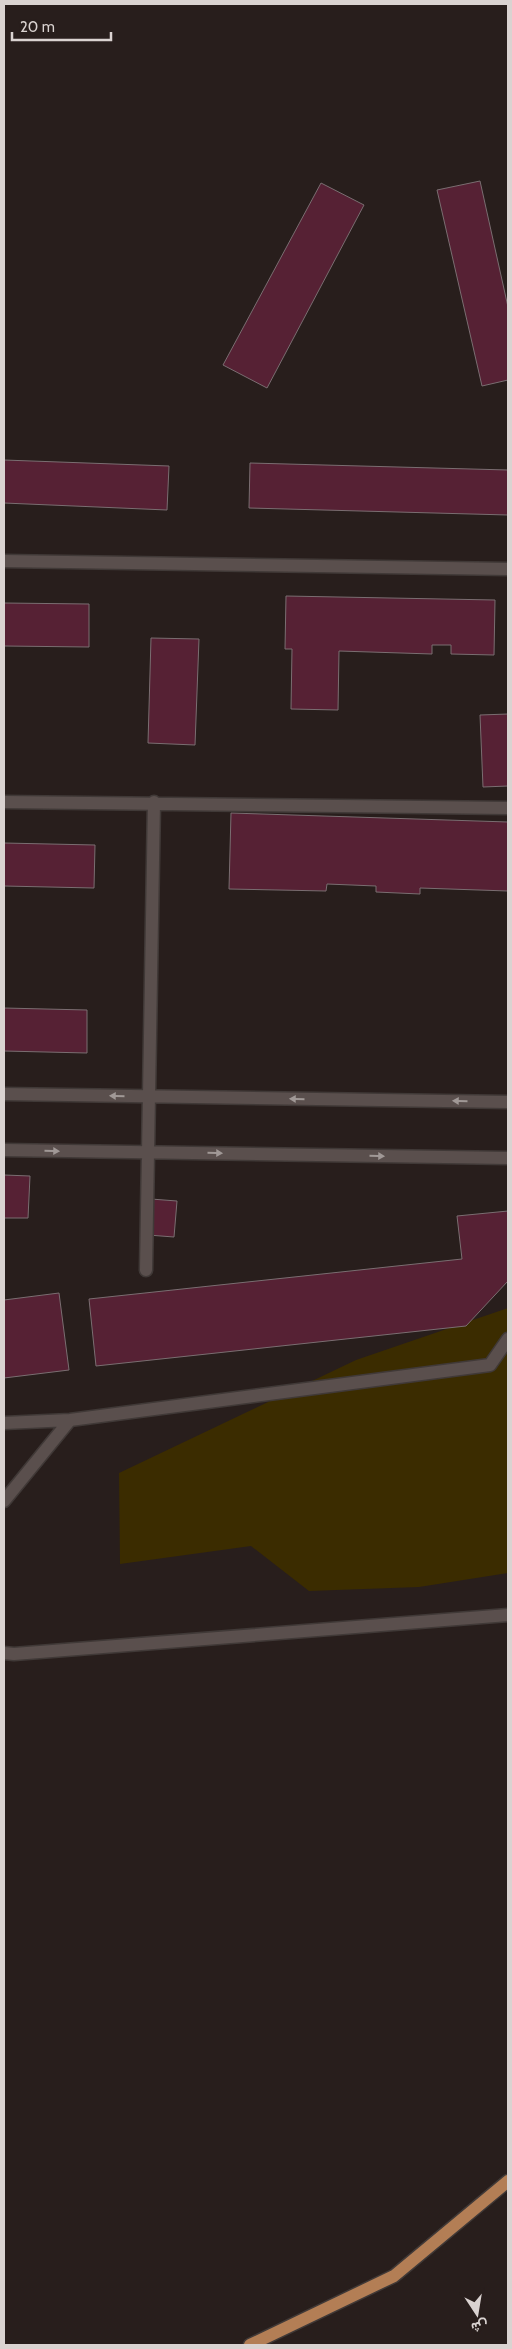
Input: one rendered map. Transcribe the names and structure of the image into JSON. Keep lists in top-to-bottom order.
{
  "scale_bar": "20 m",
  "north": "bottom"
}
